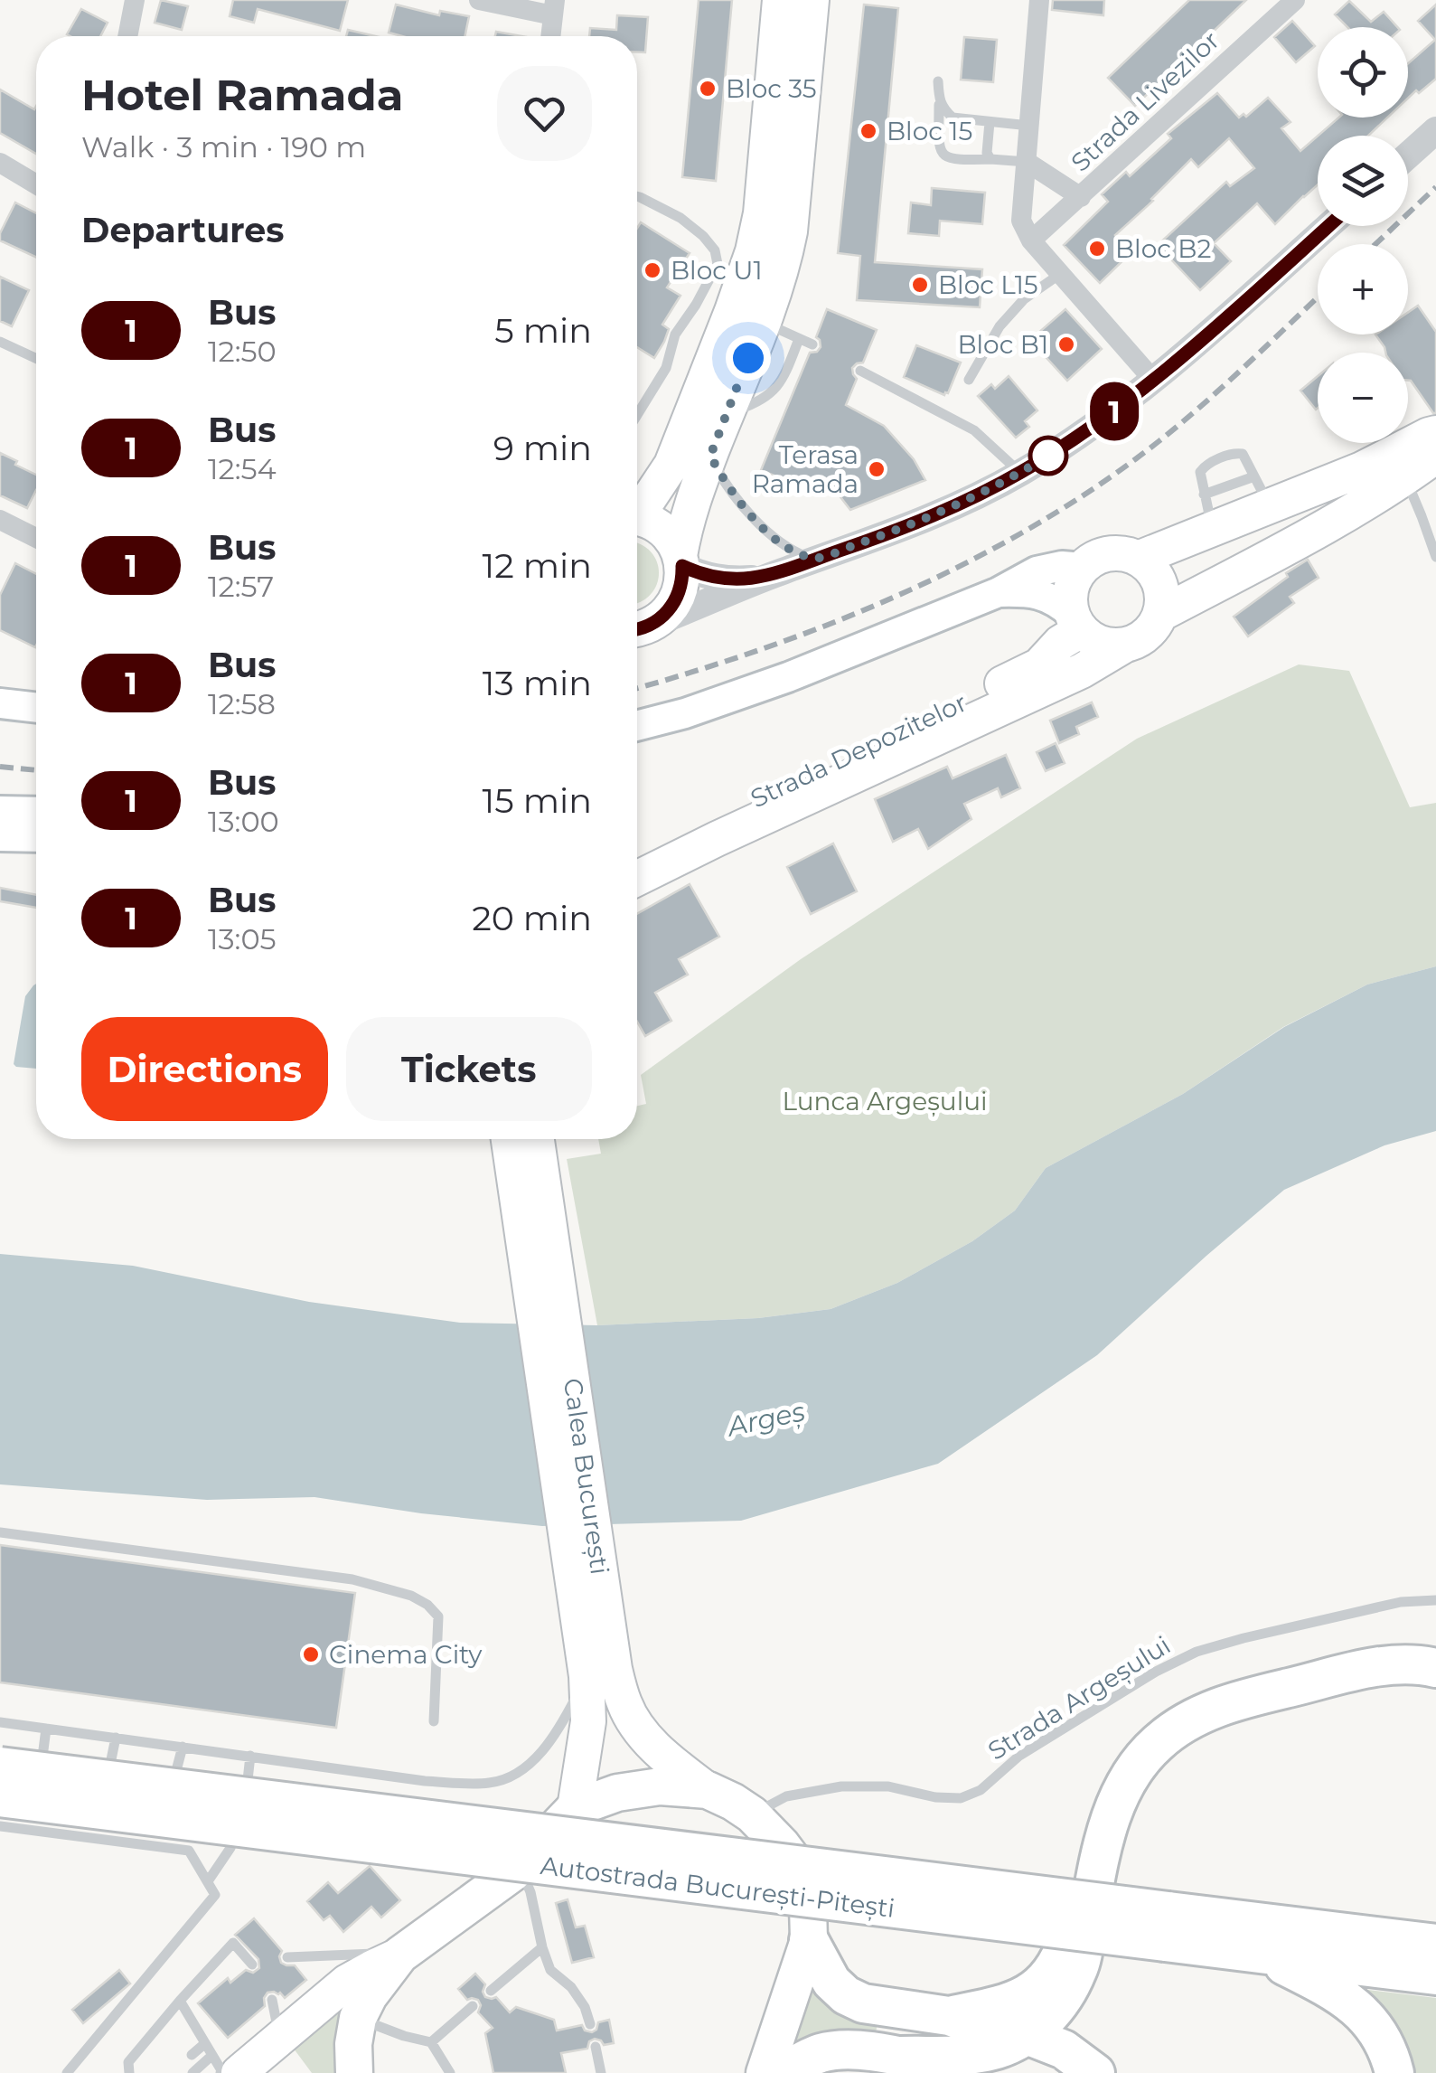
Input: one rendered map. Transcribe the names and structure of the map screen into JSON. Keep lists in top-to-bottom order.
{
  "streets": {
    "highway": ["Autostrada București-Pitești"],
    "main road": ["Strada Depozitelor", "Calea București"],
    "street": ["Strada Livezilor"],
    "lane": ["Strada Argeșului"]
  },
  "water": ["Argeș"],
  "parks": ["Lunca Argeșului"],
  "places": [
    "Bloc 35",
    "Bloc 15",
    "Bloc B2",
    "Bloc U1",
    "Bloc L15",
    "Bloc B1",
    "Terasa Ramada",
    "Cinema City"
  ],
  "lines": ["bus line 1"],
  "page": {
    "on_map": "1",
    "map_buttons": ["+", "−"],
    "heading": [
      ["Hotel Ramada", "Walk · 3 min · 190 m"],
      "Departures"
    ],
    "list": [
      {
        "mark": "1",
        "name": "Bus",
        "note": "12:50",
        "value": "5 min"
      },
      {
        "mark": "1",
        "name": "Bus",
        "note": "12:54",
        "value": "9 min"
      },
      {
        "mark": "1",
        "name": "Bus",
        "note": "12:57",
        "value": "12 min"
      },
      {
        "mark": "1",
        "name": "Bus",
        "note": "12:58",
        "value": "13 min"
      },
      {
        "mark": "1",
        "name": "Bus",
        "note": "13:00",
        "value": "15 min"
      },
      {
        "mark": "1",
        "name": "Bus",
        "note": "13:05",
        "value": "20 min"
      }
    ],
    "buttons": ["Directions", "Tickets"]
  }
}
